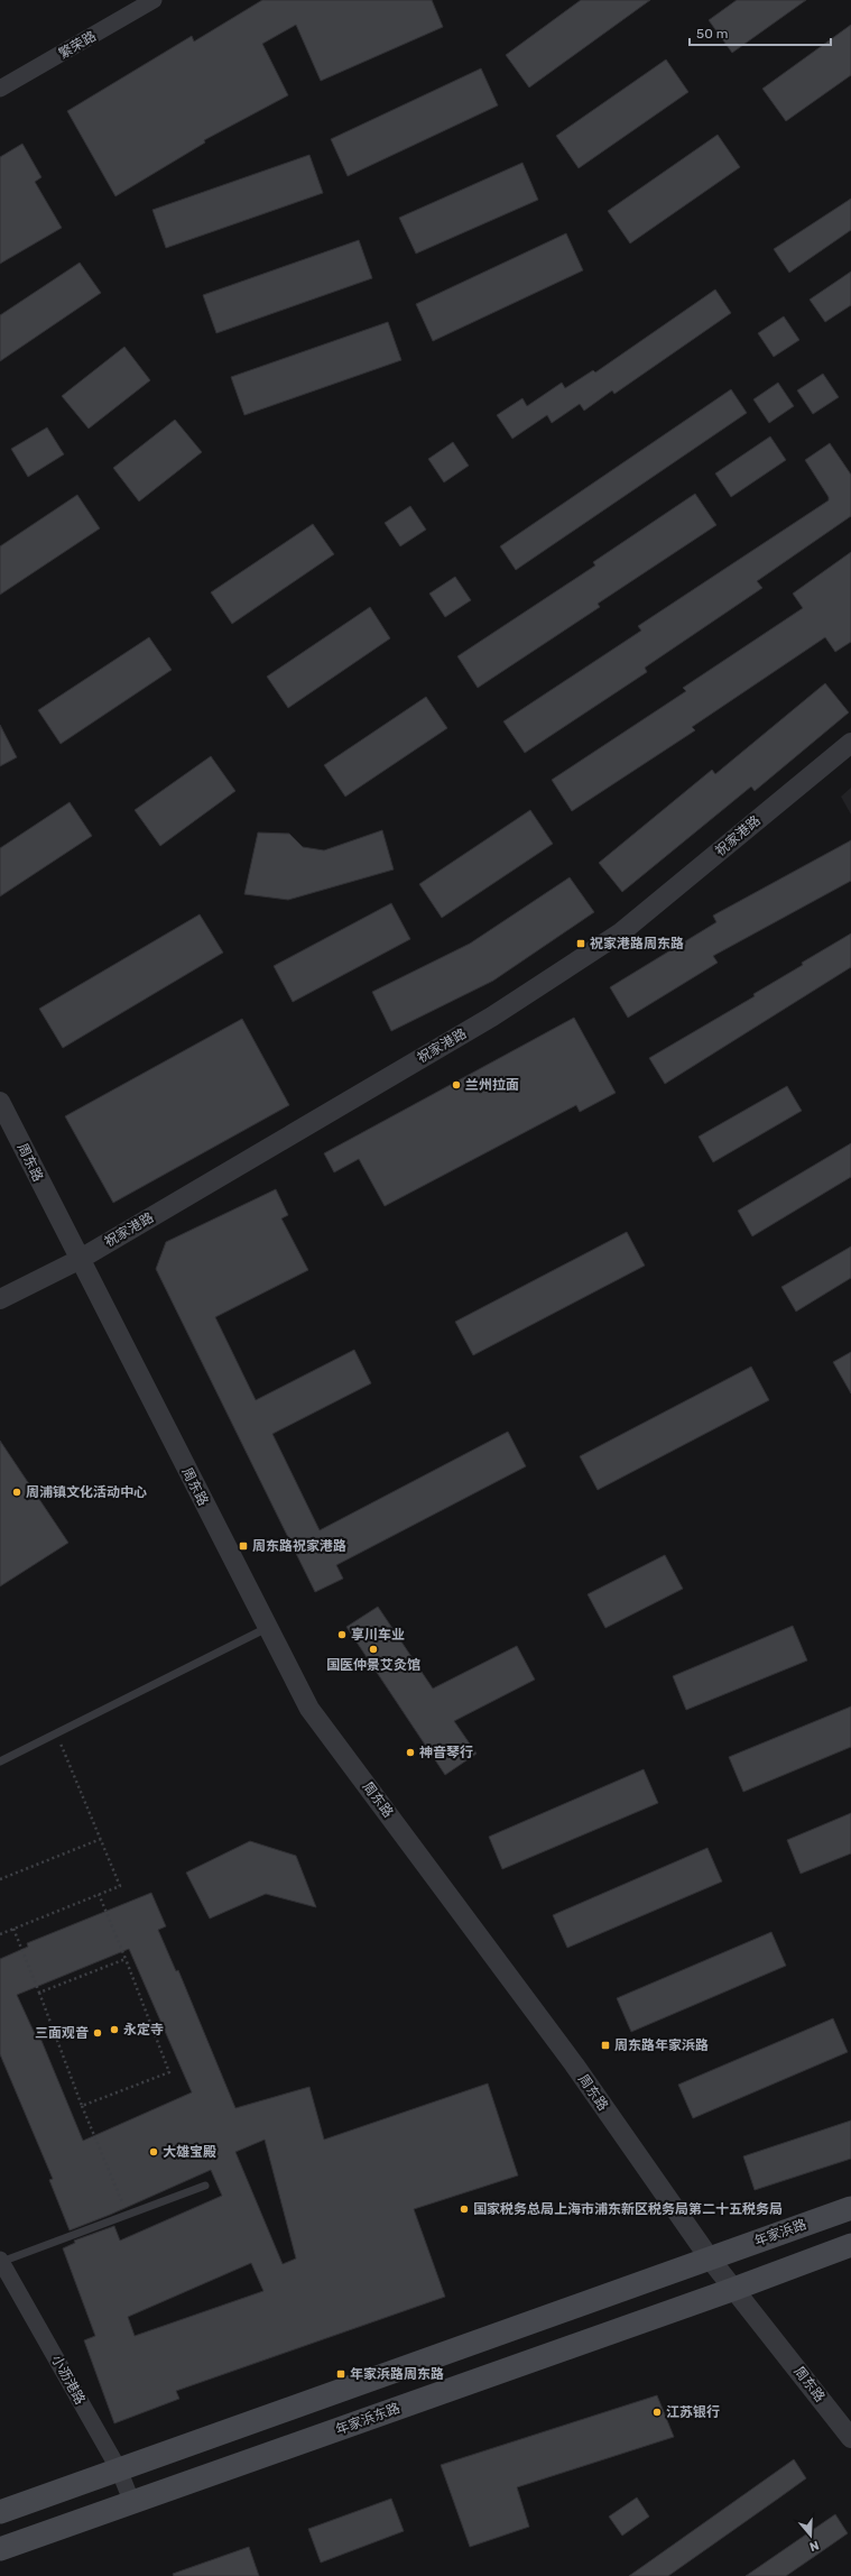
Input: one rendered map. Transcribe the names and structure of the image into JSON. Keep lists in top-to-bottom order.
{
  "streets": {
    "main road": ["年家浜路", "年家浜东路"],
    "street": [
      "繁荣路",
      "祝家港路",
      "周东路",
      "小沥港路"
    ]
  },
  "crossings": [
    ["祝家港路", "周东路"],
    ["周东路", "年家浜路"],
    ["周东路", "年家浜东路"],
    ["小沥港路", "年家浜东路"]
  ],
  "places": {
    "transit": [
      "祝家港路周东路",
      "周东路祝家港路",
      "周东路年家浜路",
      "年家浜路周东路"
    ],
    "other": [
      "兰州拉面",
      "周浦镇文化活动中心",
      "享川车业",
      "国医仲景艾灸馆",
      "神音琴行",
      "永定寺",
      "三面观音",
      "大雄宝殿",
      "国家税务总局上海市浦东新区税务局第二十五税务局",
      "江苏银行"
    ]
  },
  "scale_bar": "50 m",
  "north": "bottom"
}
